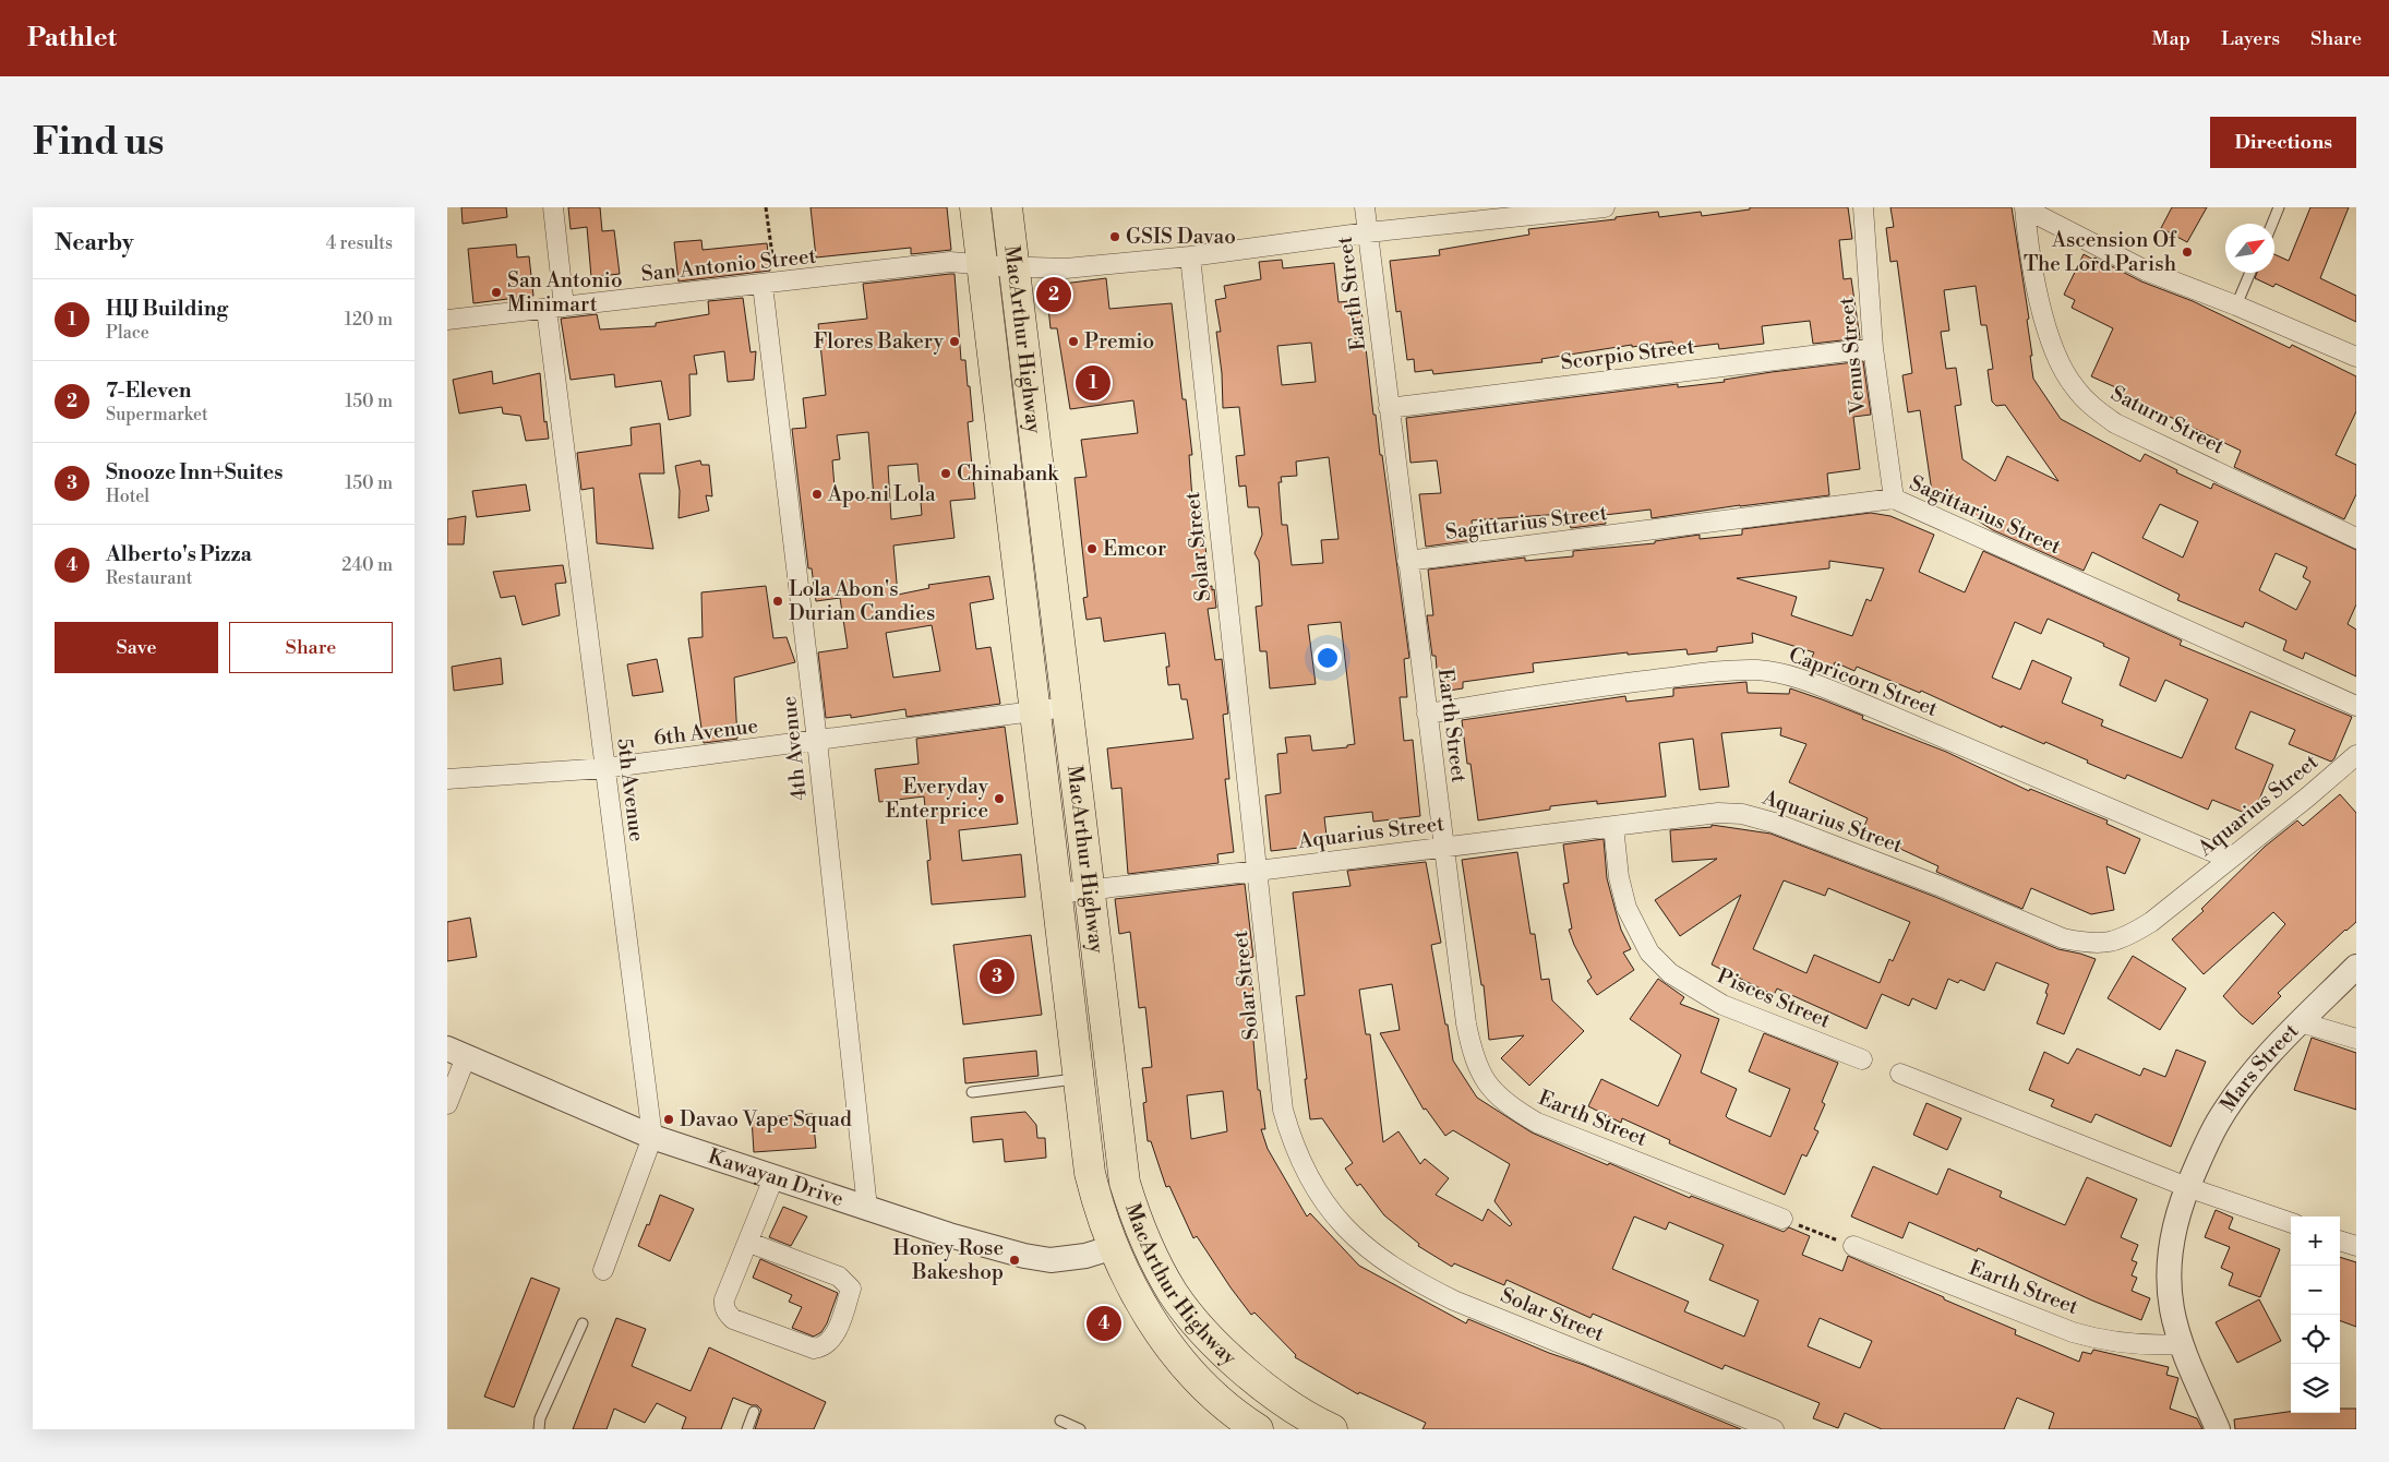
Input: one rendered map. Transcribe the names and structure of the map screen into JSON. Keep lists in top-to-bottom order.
{
  "streets": {
    "main road": ["MacArthur Highway"],
    "street": [
      "San Antonio Street",
      "Earth Street",
      "Scorpio Street",
      "Venus Street",
      "Saturn Street",
      "Sagittarius Street",
      "Solar Street",
      "Capricorn Street",
      "6th Avenue",
      "4th Avenue",
      "5th Avenue",
      "Aquarius Street",
      "Pisces Street",
      "Mars Street",
      "Kawayan Drive"
    ]
  },
  "crossings": [
    ["San Antonio Street", "Earth Street"],
    ["San Antonio Street", "MacArthur Highway"],
    ["San Antonio Street", "Solar Street"],
    ["San Antonio Street", "4th Avenue"],
    ["San Antonio Street", "5th Avenue"],
    ["Earth Street", "Scorpio Street"],
    ["Earth Street", "Sagittarius Street"],
    ["Earth Street", "Capricorn Street"],
    ["Earth Street", "Aquarius Street"],
    ["Earth Street", "Mars Street"],
    ["MacArthur Highway", "6th Avenue"],
    ["MacArthur Highway", "Aquarius Street"],
    ["MacArthur Highway", "Kawayan Drive"],
    ["Scorpio Street", "Venus Street"],
    ["Venus Street", "Sagittarius Street"],
    ["Solar Street", "Aquarius Street"],
    ["Capricorn Street", "Aquarius Street"],
    ["6th Avenue", "4th Avenue"],
    ["6th Avenue", "5th Avenue"],
    ["4th Avenue", "Kawayan Drive"],
    ["5th Avenue", "Kawayan Drive"],
    ["Aquarius Street", "Pisces Street"]
  ],
  "places": [
    "GSIS Davao",
    "Ascension Of The Lord Parish",
    "San Antonio Minimart",
    "Flores Bakery",
    "Premio",
    "Chinabank",
    "Apo ni Lola",
    "Emcor",
    "Lola Abon's Durian Candies",
    "Everyday Enterprice",
    "Davao Vape Squad",
    "Honey Rose Bakeshop"
  ],
  "north": "top right",
  "page": {
    "header": "Pathlet",
    "nav": ["Map", "Layers", "Share"],
    "buttons": [
      "Directions",
      ["Save", "Share"]
    ],
    "title": "Find us",
    "heading": ["Nearby", "4 results"],
    "pins": [
      "2",
      "1",
      "3",
      "4"
    ],
    "list": [
      {
        "mark": "1",
        "name": "HIJ Building",
        "note": "Place",
        "value": "120 m"
      },
      {
        "mark": "2",
        "name": "7-Eleven",
        "note": "Supermarket",
        "value": "150 m"
      },
      {
        "mark": "3",
        "name": "Snooze Inn+Suites",
        "note": "Hotel",
        "value": "150 m"
      },
      {
        "mark": "4",
        "name": "Alberto's Pizza",
        "note": "Restaurant",
        "value": "240 m"
      }
    ],
    "map_buttons": ["+", "−"]
  }
}
